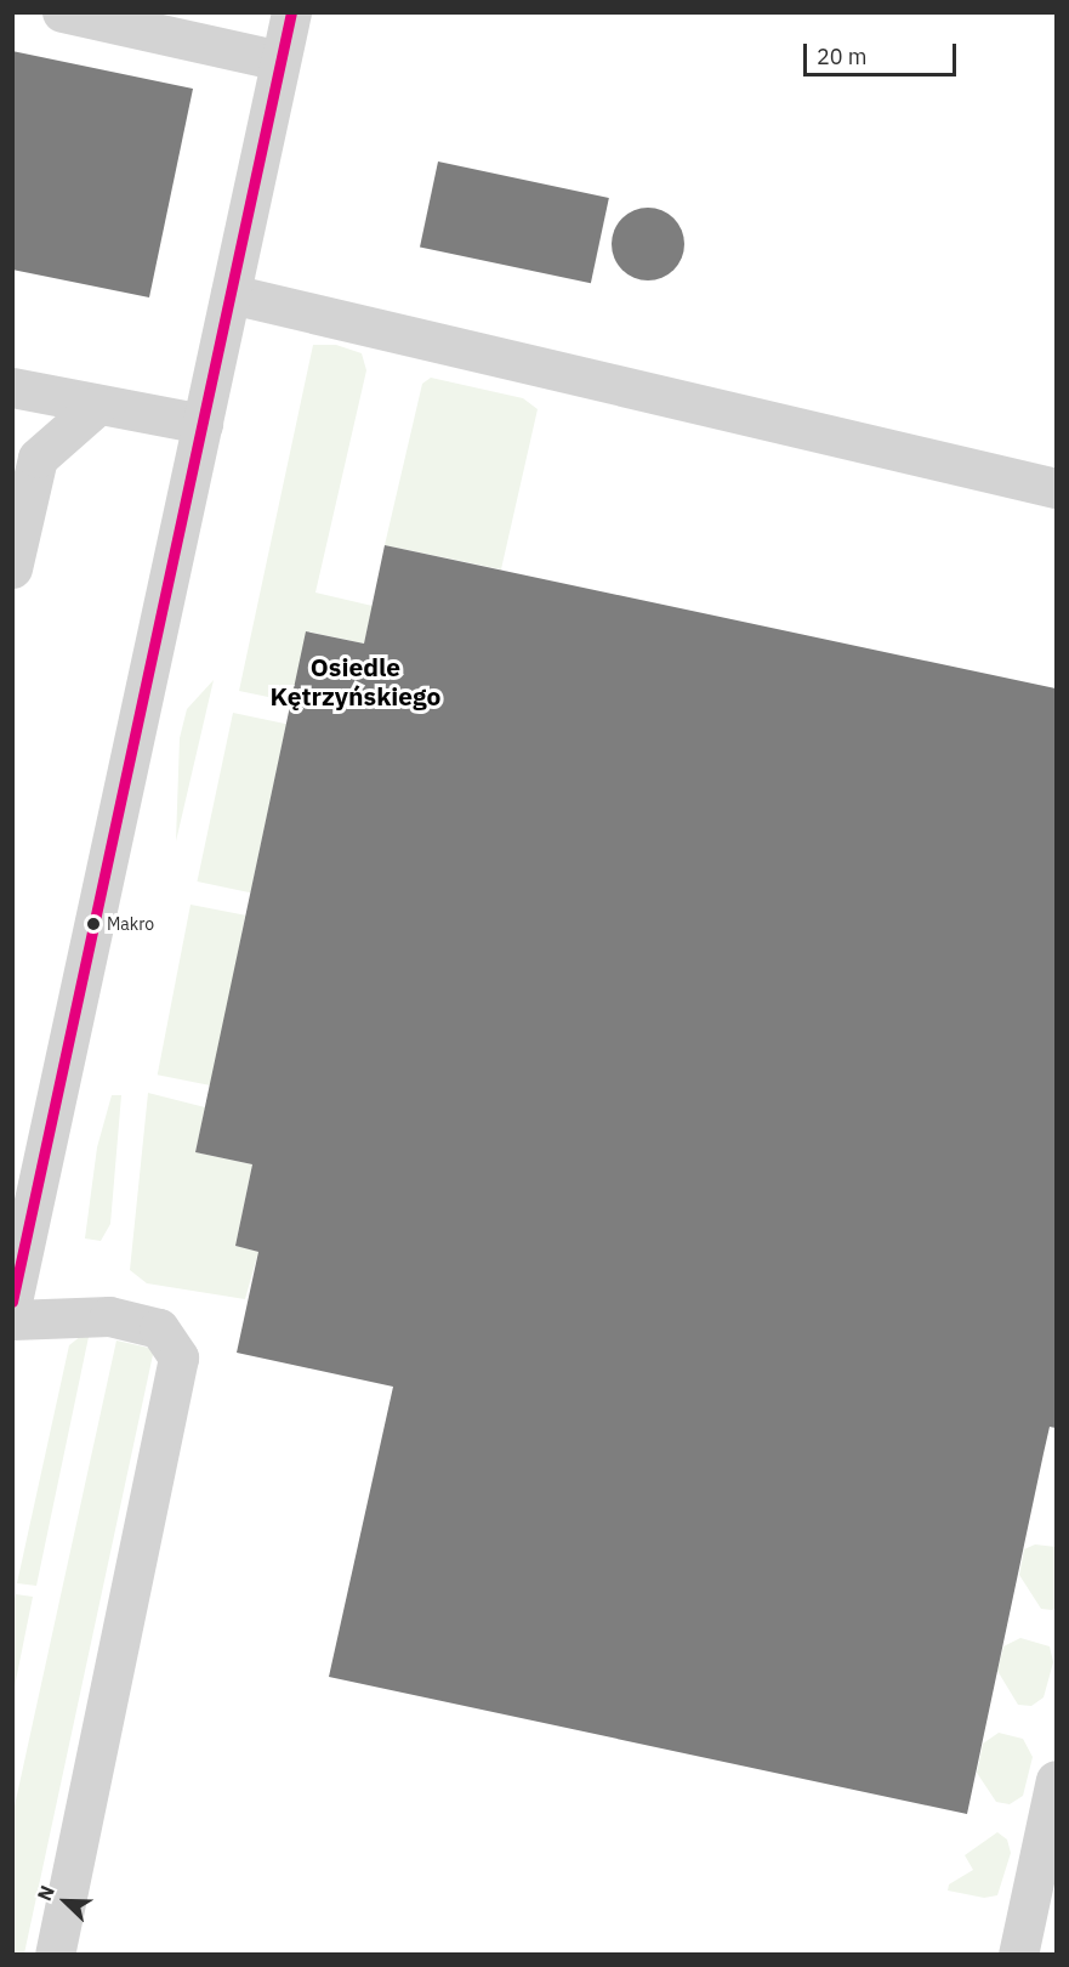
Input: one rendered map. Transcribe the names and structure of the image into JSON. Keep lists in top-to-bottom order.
{
  "districts": ["Osiedle Kętrzyńskiego"],
  "places": ["Makro"],
  "scale_bar": "20 m",
  "north": "top left"
}
